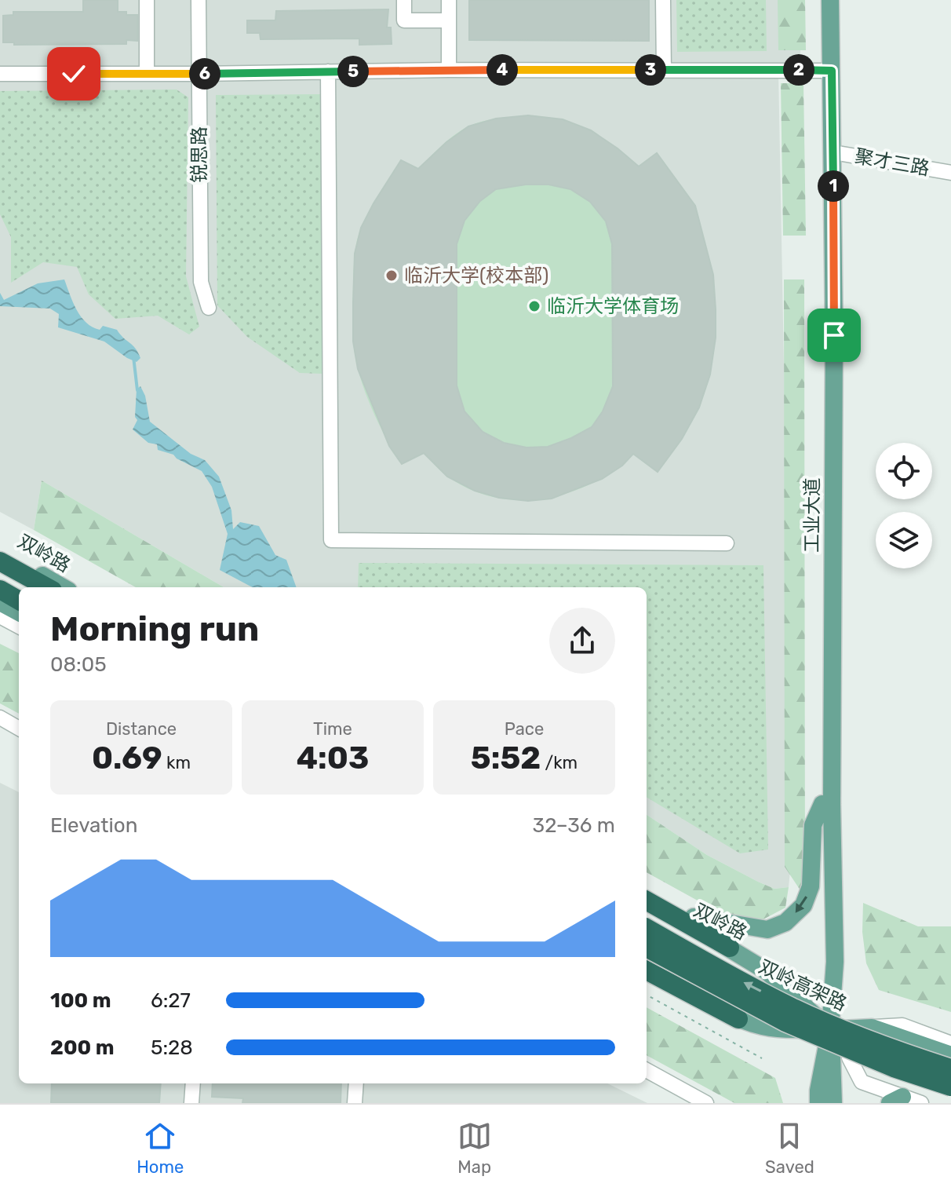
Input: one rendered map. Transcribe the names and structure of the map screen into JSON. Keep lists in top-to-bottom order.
{
  "streets": {
    "highway": ["双岭高架路"],
    "main road": ["工业大道", "双岭路"],
    "street": ["锐思路", "聚才三路"]
  },
  "crossings": [
    ["聚才三路", "工业大道"],
    ["工业大道", "双岭路"]
  ],
  "places": ["临沂大学(校本部)", "临沂大学体育场"],
  "page": {
    "pins": [
      "2",
      "3",
      "4",
      "5",
      "6",
      "1"
    ],
    "heading": ["Morning run", "08:05"],
    "stats": [
      ["Distance", "0.69 km"],
      ["Time", "4:03"],
      ["Pace", "5:52 /km"]
    ],
    "chart": ["Elevation", "32–36 m"],
    "list": [
      {
        "name": "100 m",
        "note": "6:27"
      },
      {
        "name": "200 m",
        "note": "5:28"
      }
    ],
    "tabs": ["Home", "Map", "Saved"]
  }
}
